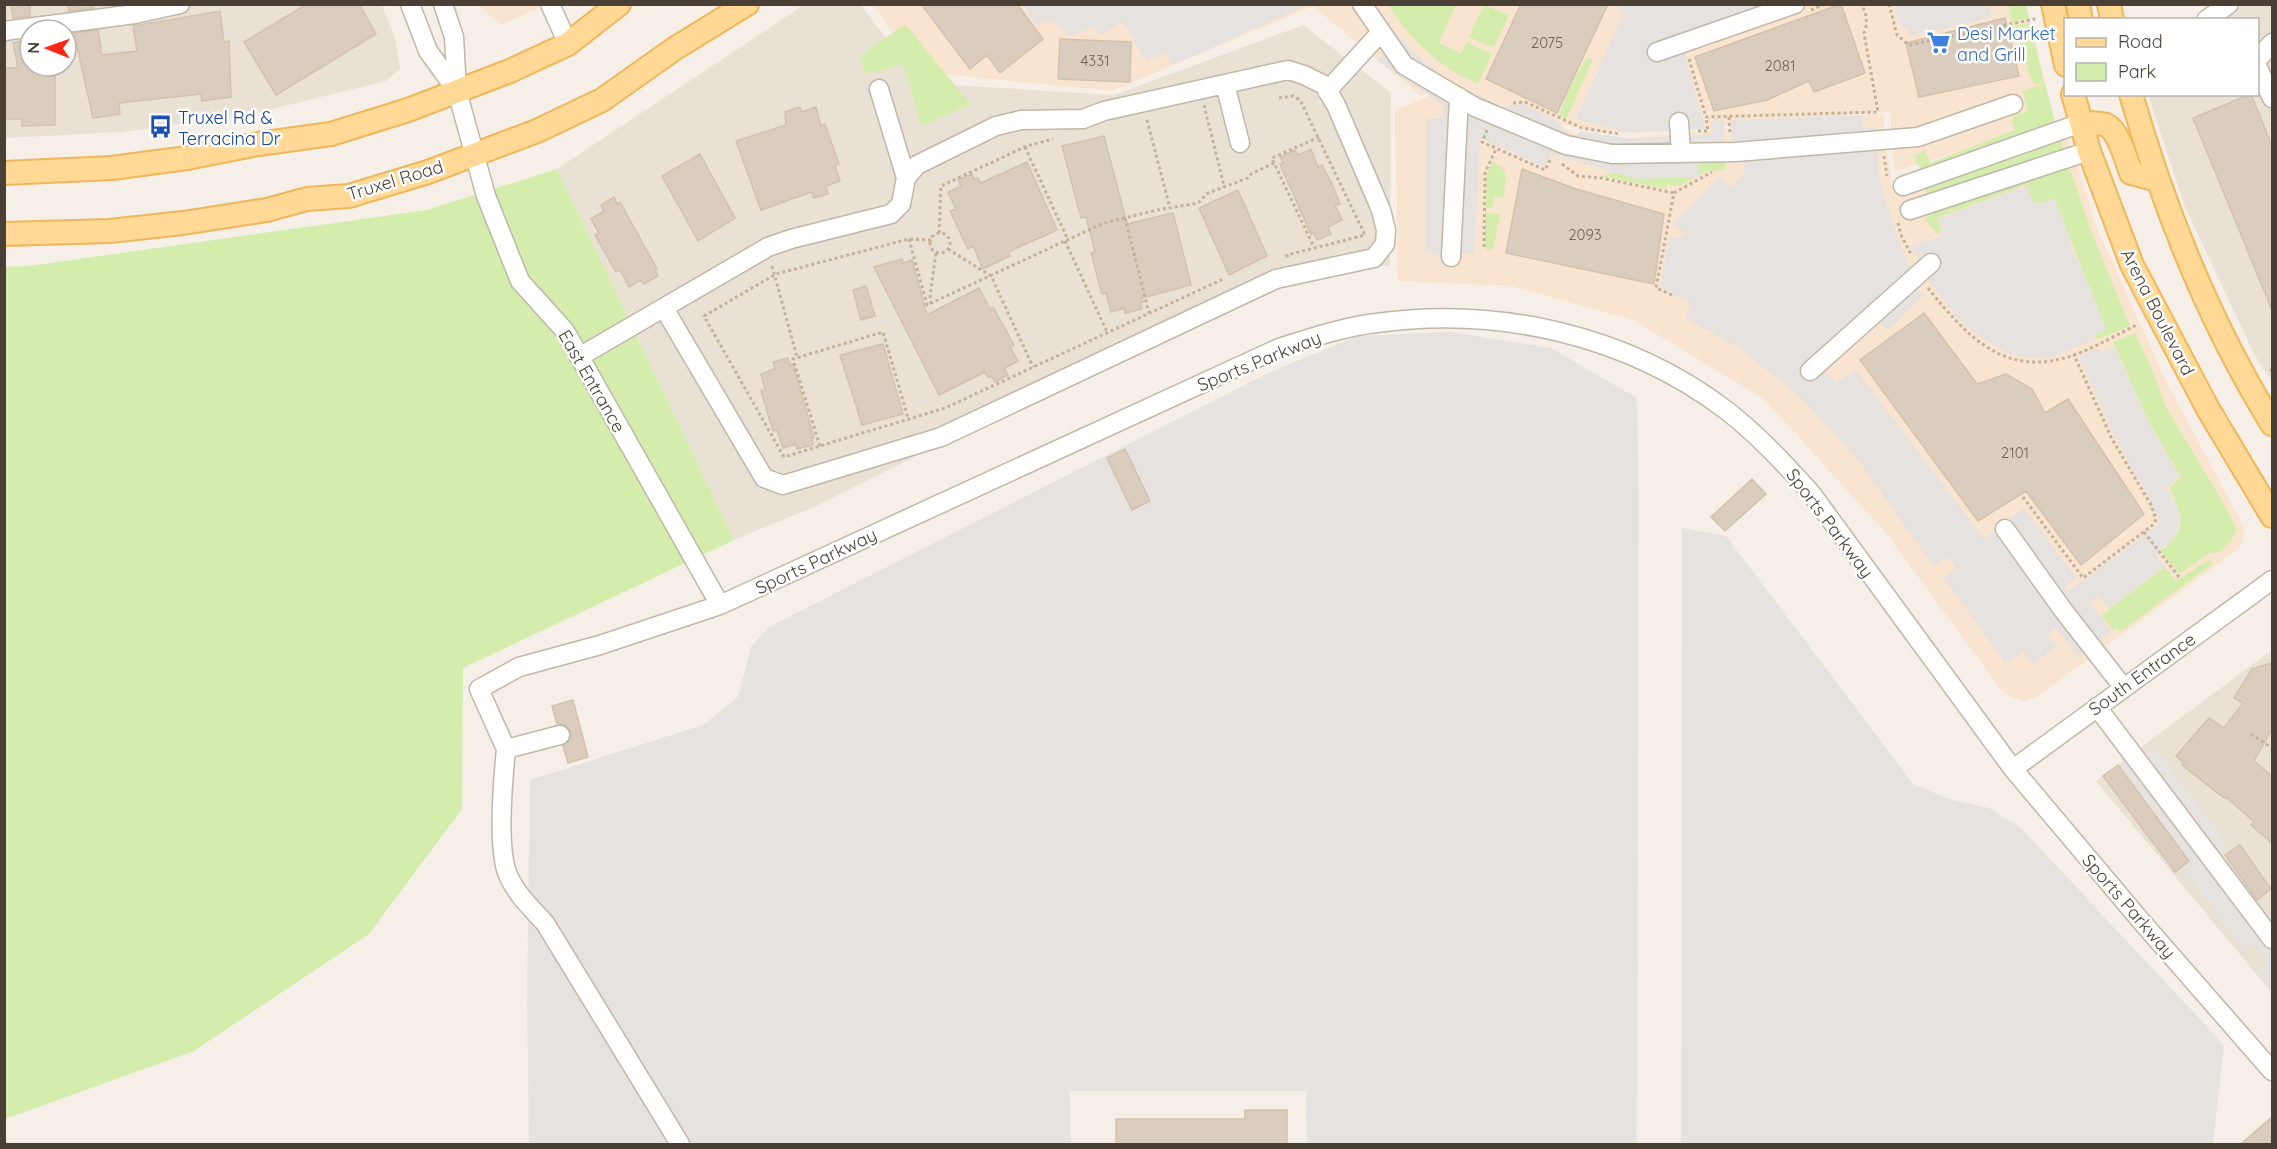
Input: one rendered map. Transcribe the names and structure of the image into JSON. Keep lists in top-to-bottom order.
{
  "streets": {
    "main road": ["Truxel Road", "Arena Boulevard"],
    "street": ["Sports Parkway", "East Entrance", "South Entrance"]
  },
  "crossings": [
    ["Truxel Road", "East Entrance"],
    ["Sports Parkway", "East Entrance"],
    ["Sports Parkway", "South Entrance"]
  ],
  "places": {
    "supermarket": ["Desi Market and Grill"],
    "bus stop": ["Truxel Rd & Terracina Dr"]
  },
  "house_numbers": [
    "2075",
    "4331",
    "2081",
    "2093",
    "2101"
  ],
  "legend": ["Road", "Park"],
  "north": "left"
}
